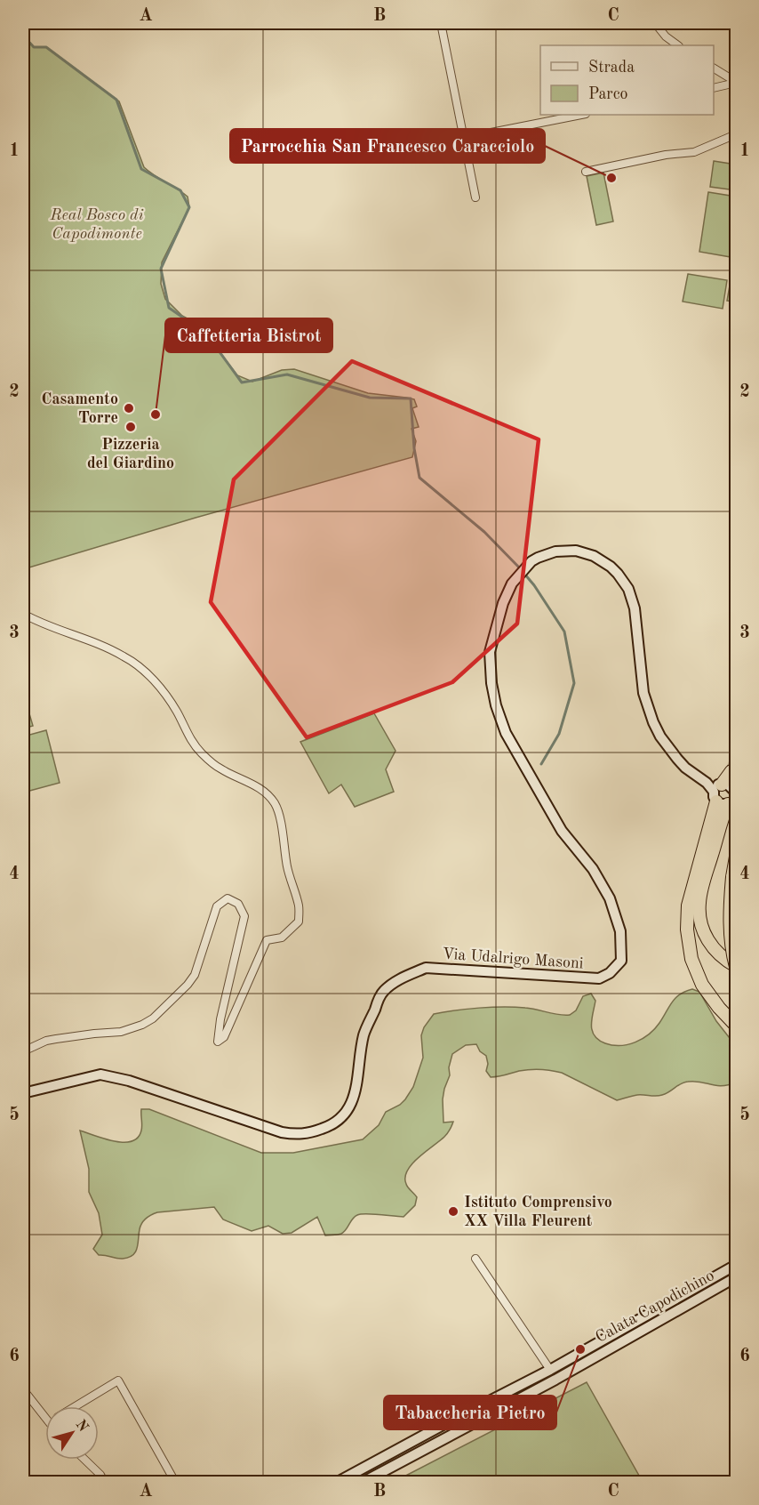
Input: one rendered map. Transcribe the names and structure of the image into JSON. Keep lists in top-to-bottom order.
{
  "streets": {
    "street": ["Via Udalrigo Masoni", "Calata Capodichino"]
  },
  "parks": ["Real Bosco di Capodimonte"],
  "places": [
    "Parrocchia San Francesco Caracciolo",
    "Casamento Torre",
    "Caffetteria Bistrot",
    "Pizzeria del Giardino",
    "Istituto Comprensivo XX Villa Fleurent",
    "Tabaccheria Pietro"
  ],
  "legend": ["Strada", "Parco"],
  "north": "top right",
  "grid": {
    "columns": ["A", "B", "C"],
    "rows": [
      "1",
      "2",
      "3",
      "4",
      "5",
      "6"
    ]
  }
}
